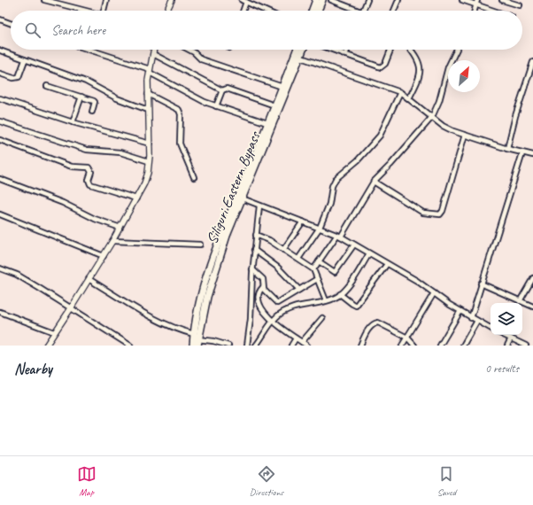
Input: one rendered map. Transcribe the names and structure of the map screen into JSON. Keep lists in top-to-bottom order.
{
  "streets": {
    "main road": ["Siliguri Eastern Bypass"]
  },
  "north": "top right",
  "page": {
    "search": "Search here",
    "heading": ["Nearby", "0 results"],
    "nav": ["Map", "Directions", "Saved"]
  }
}
